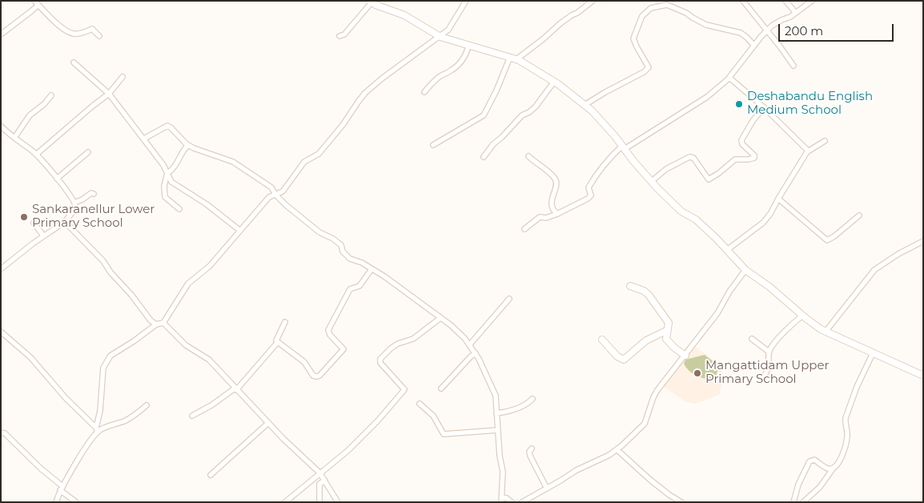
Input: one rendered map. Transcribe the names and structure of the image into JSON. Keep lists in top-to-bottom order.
{
  "places": ["Deshabandu English Medium School", "Sankaranellur Lower Primary School", "Mangattidam Upper Primary School"],
  "scale_bar": "200 m"
}
